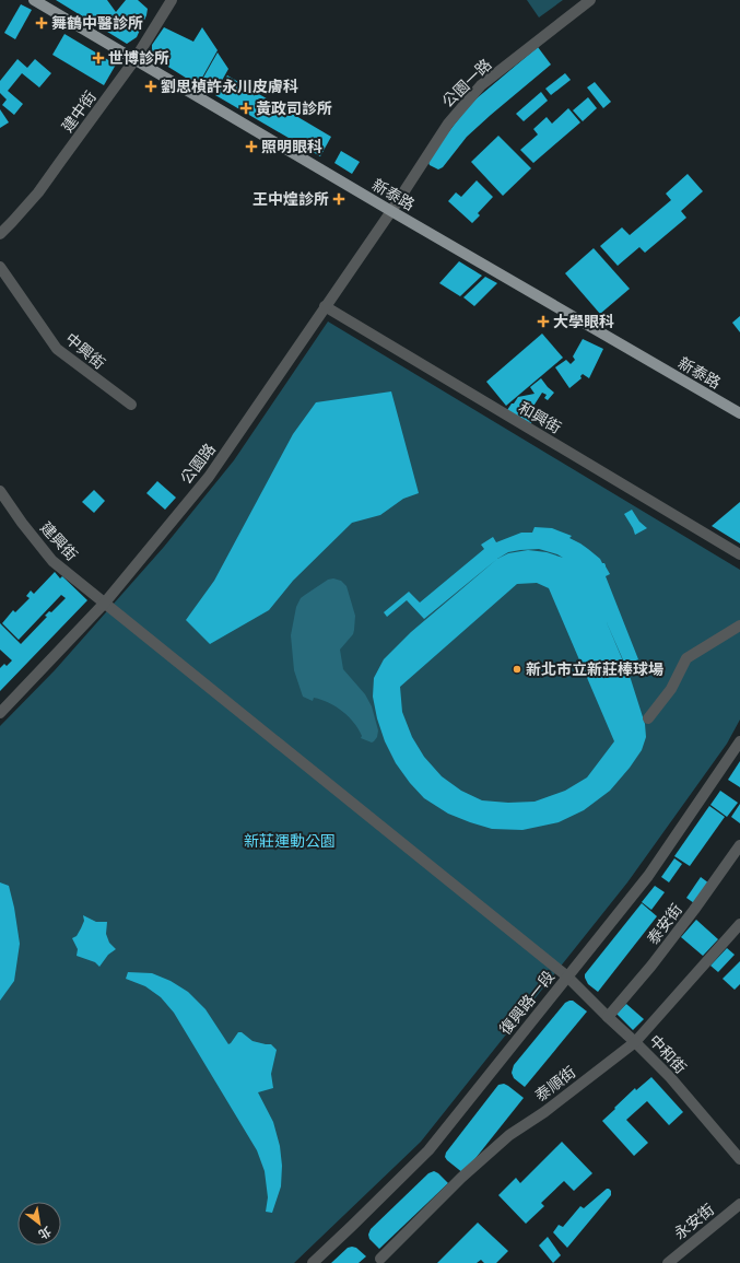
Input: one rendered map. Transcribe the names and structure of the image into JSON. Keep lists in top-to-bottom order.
{
  "streets": {
    "main road": ["新泰路"],
    "street": [
      "公園一路",
      "建中街",
      "中興街",
      "和興街",
      "公園路",
      "建興街",
      "泰安街",
      "復興路一段",
      "中和街",
      "泰順街",
      "永安街"
    ]
  },
  "crossings": [
    ["公園一路", "新泰路"],
    ["公園一路", "公園路"],
    ["建中街", "新泰路"],
    ["新泰路", "公園路"],
    ["和興街", "公園路"],
    ["公園路", "建興街"],
    ["建興街", "復興路一段"],
    ["建興街", "中和街"],
    ["泰安街", "中和街"],
    ["復興路一段", "中和街"],
    ["中和街", "泰順街"]
  ],
  "parks": ["新莊運動公園"],
  "places": {
    "health": [
      "舞鶴中醫診所",
      "世博診所",
      "劉思楨許永川皮膚科",
      "黃政司診所",
      "照明眼科",
      "王中煌診所",
      "大學眼科"
    ],
    "other": ["新北市立新莊棒球場"]
  },
  "north": "bottom right"
}
